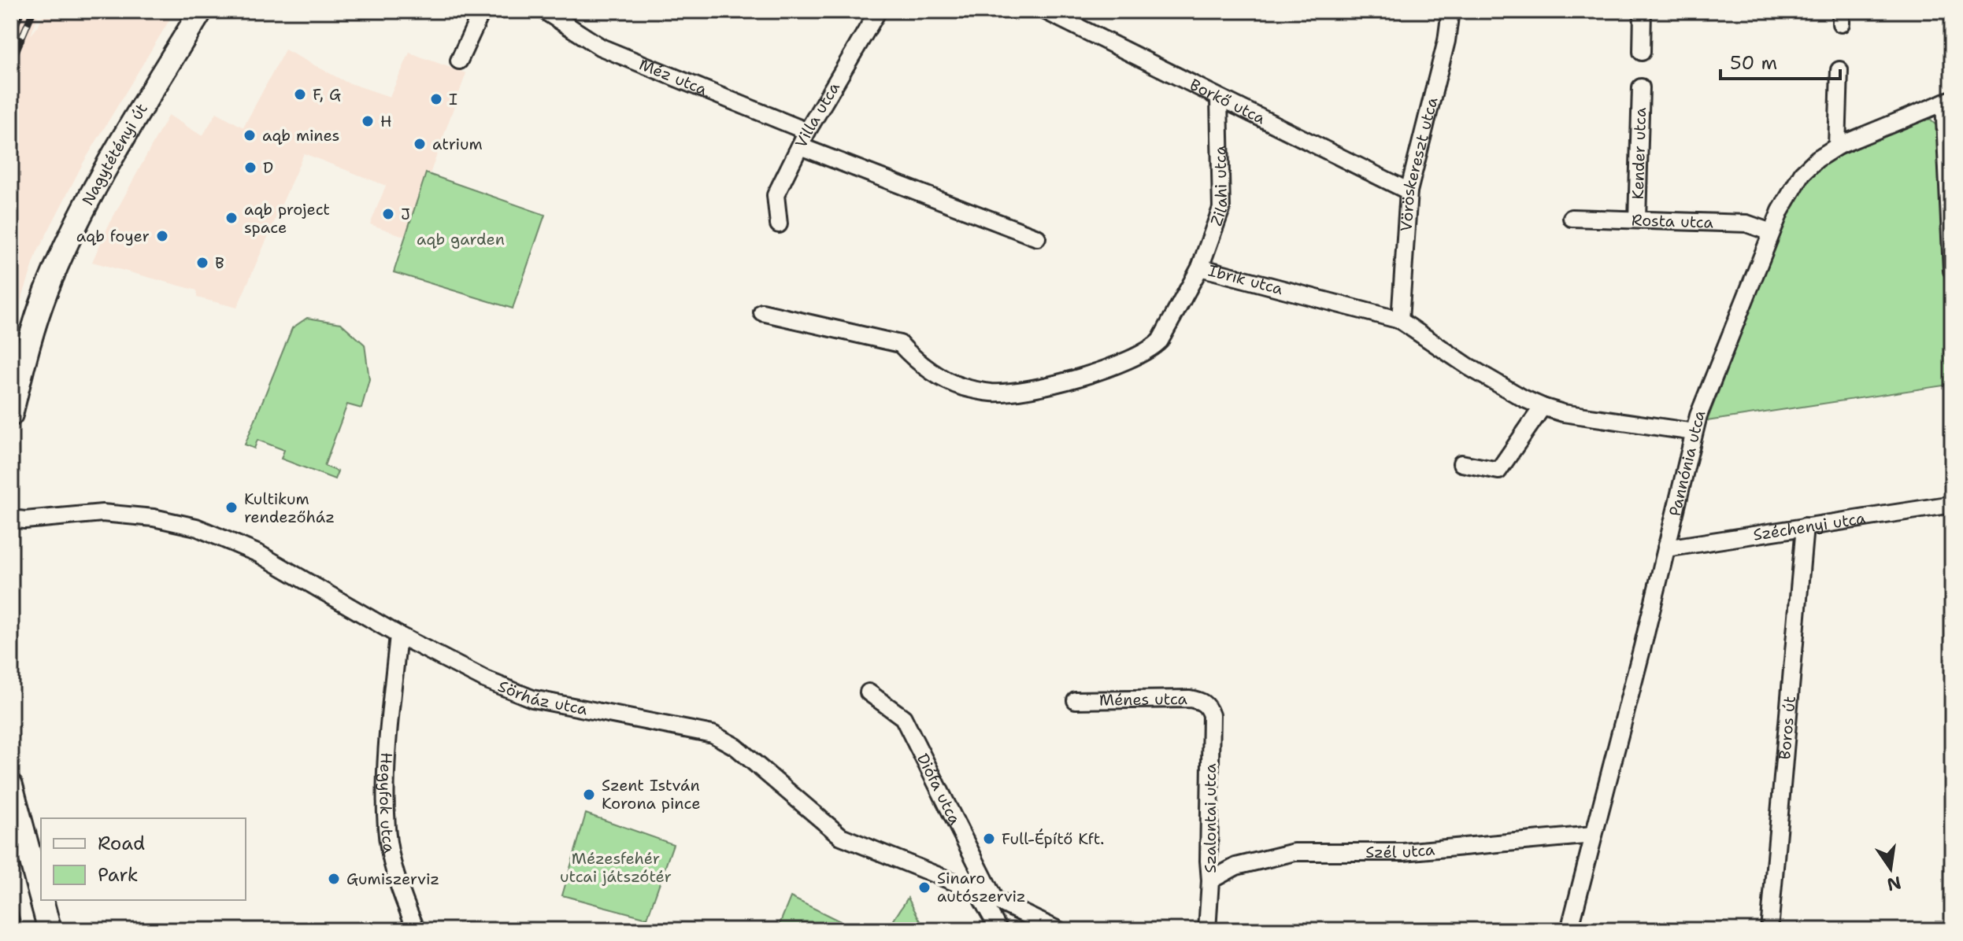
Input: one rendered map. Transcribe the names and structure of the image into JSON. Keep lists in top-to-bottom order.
{
  "streets": {
    "main road": ["Nagytétényi út"],
    "street": [
      "Méz utca",
      "Borkő utca",
      "Villa utca",
      "Kender utca",
      "Vöröskereszt utca",
      "Zilahi utca",
      "Rosta utca",
      "Ibrik utca",
      "Pannónia utca",
      "Széchenyi utca",
      "Sörház utca",
      "Ménes utca",
      "Boros út",
      "Diófa utca",
      "Hegyfok utca",
      "Szalontai utca",
      "Szél utca"
    ]
  },
  "crossings": [
    ["Méz utca", "Villa utca"],
    ["Borkő utca", "Vöröskereszt utca"],
    ["Borkő utca", "Zilahi utca"],
    ["Kender utca", "Rosta utca"],
    ["Vöröskereszt utca", "Ibrik utca"],
    ["Zilahi utca", "Ibrik utca"],
    ["Rosta utca", "Pannónia utca"],
    ["Ibrik utca", "Pannónia utca"],
    ["Pannónia utca", "Széchenyi utca"],
    ["Pannónia utca", "Szél utca"],
    ["Széchenyi utca", "Boros út"],
    ["Sörház utca", "Diófa utca"],
    ["Sörház utca", "Hegyfok utca"],
    ["Ménes utca", "Szalontai utca"],
    ["Szalontai utca", "Szél utca"]
  ],
  "parks": ["aqb garden", "Mézesfehér utcai játszótér"],
  "places": [
    "F, G",
    "I",
    "H",
    "aqb mines",
    "atrium",
    "D",
    "J",
    "aqb project space",
    "aqb foyer",
    "B",
    "Kultikum rendezőház",
    "Szent István Korona pince",
    "Full-Építő Kft.",
    "Gumiszerviz",
    "Sinaro autószerviz"
  ],
  "legend": ["Road", "Park"],
  "scale_bar": "50 m",
  "north": "bottom"
}
